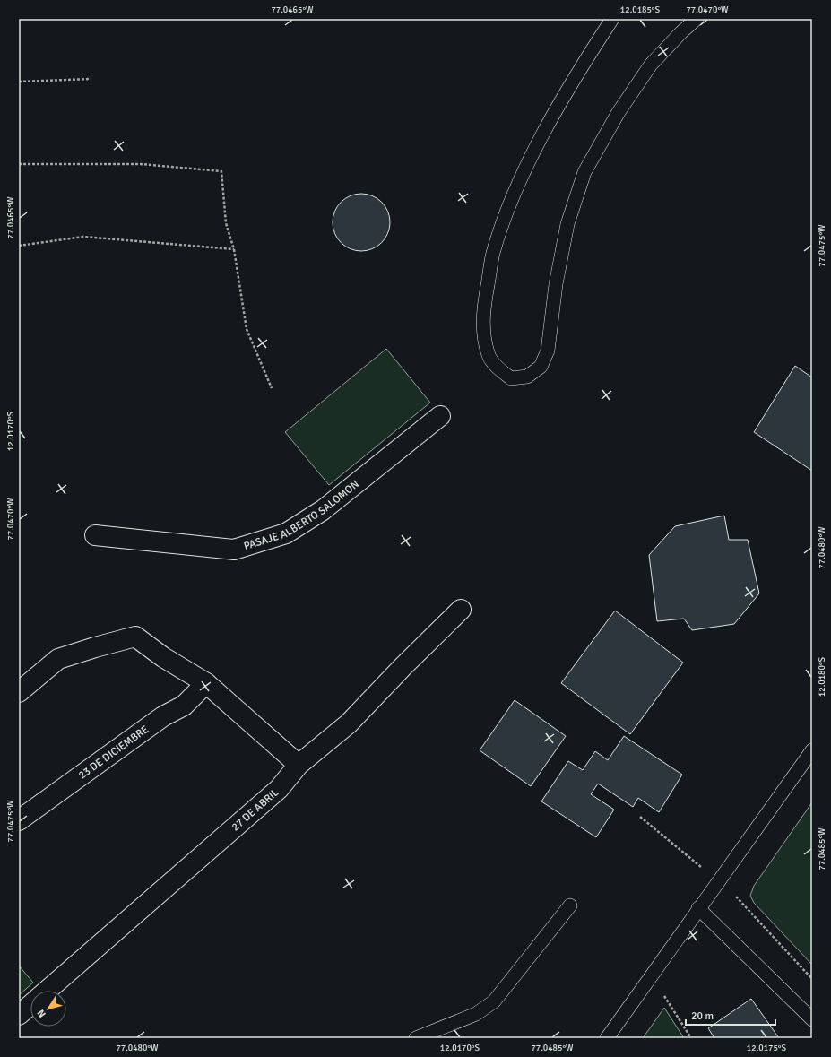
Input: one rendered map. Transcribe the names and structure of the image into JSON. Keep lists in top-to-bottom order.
{
  "streets": {
    "street": ["PASAJE ALBERTO SALOMON", "23 DE DICIEMBRE", "27 DE ABRIL"]
  },
  "scale_bar": "20 m",
  "north": "bottom left",
  "coordinates": [
    "77.0465°W",
    "12.0185°S",
    "77.0470°W",
    "77.0475°W",
    "12.0170°S",
    "77.0480°W",
    "12.0180°S",
    "77.0485°W",
    "12.0175°S"
  ]
}
